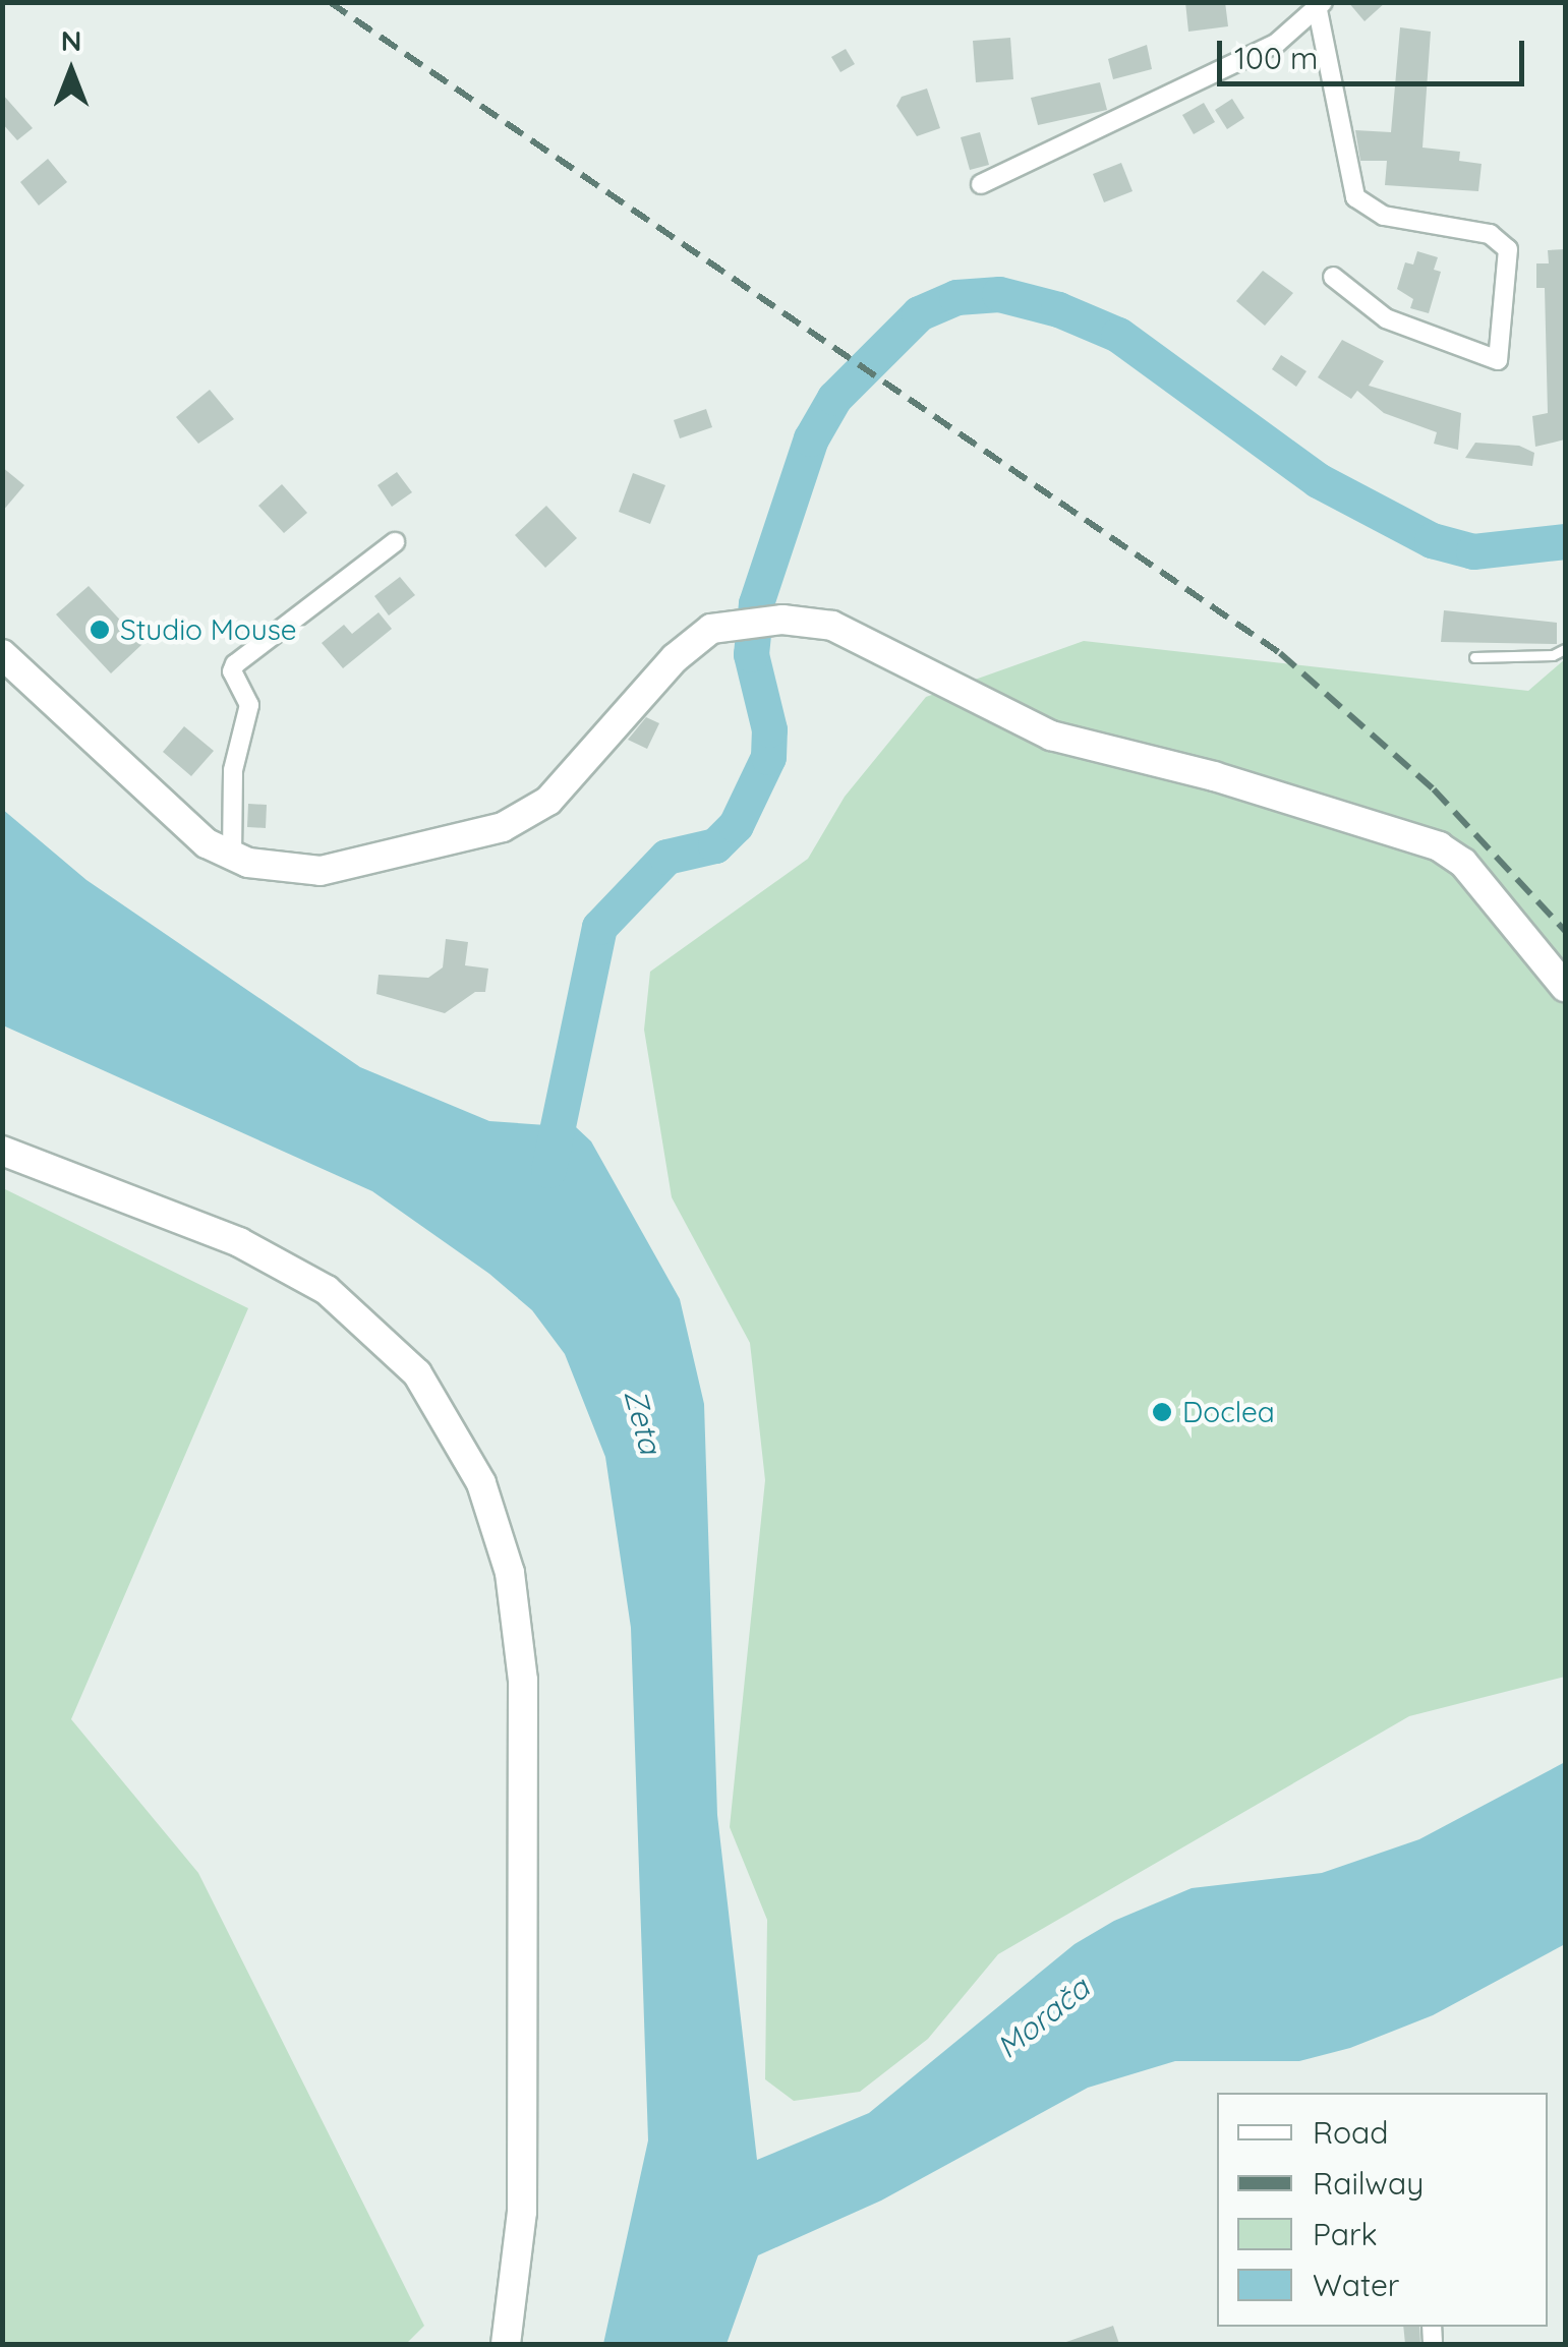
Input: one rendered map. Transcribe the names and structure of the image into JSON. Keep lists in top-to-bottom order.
{
  "water": ["Zeta", "Morača"],
  "places": ["Studio Mouse", "Doclea"],
  "legend": [
    "Road",
    "Railway",
    "Park",
    "Water"
  ],
  "scale_bar": "100 m",
  "north": "top"
}
